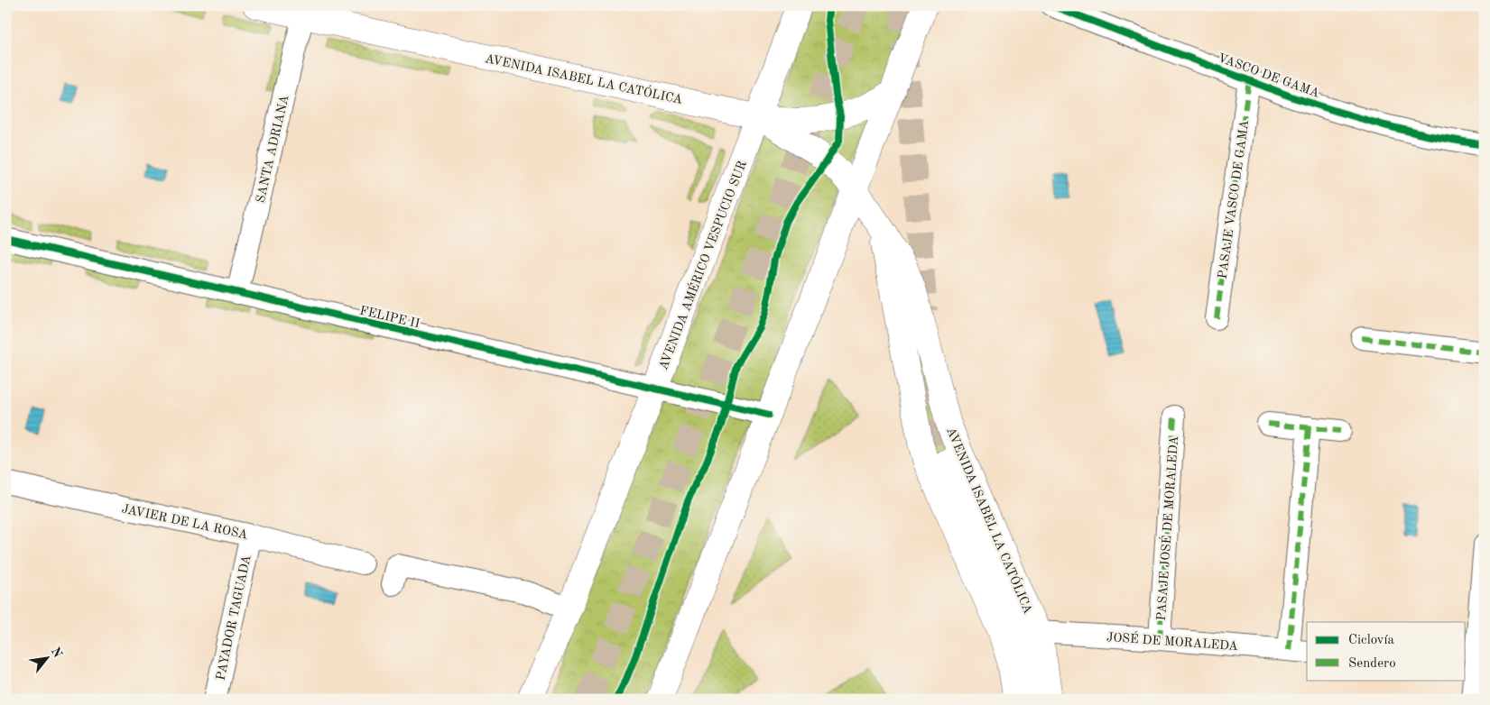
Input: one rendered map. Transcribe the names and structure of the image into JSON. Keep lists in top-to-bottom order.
{
  "streets": {
    "main road": ["AVENIDA ISABEL LA CATÓLICA", "AVENIDA AMÉRICO VESPUCIO SUR"],
    "street": [
      "VASCO DE GAMA",
      "SANTA ADRIANA",
      "PASAJE VASCO DE GAMA",
      "FELIPE II",
      "JAVIER DE LA ROSA",
      "PASAJE JOSÉ DE MORALEDA",
      "PAYADOR TAGUADA",
      "JOSÉ DE MORALEDA"
    ]
  },
  "crossings": [
    ["VASCO DE GAMA", "PASAJE VASCO DE GAMA"],
    ["AVENIDA ISABEL LA CATÓLICA", "SANTA ADRIANA"],
    ["AVENIDA ISABEL LA CATÓLICA", "AVENIDA AMÉRICO VESPUCIO SUR"],
    ["AVENIDA ISABEL LA CATÓLICA", "JOSÉ DE MORALEDA"],
    ["SANTA ADRIANA", "FELIPE II"],
    ["AVENIDA AMÉRICO VESPUCIO SUR", "FELIPE II"],
    ["JAVIER DE LA ROSA", "PAYADOR TAGUADA"],
    ["PASAJE JOSÉ DE MORALEDA", "JOSÉ DE MORALEDA"]
  ],
  "legend": ["Ciclovía", "Sendero"],
  "north": "top right"
}
